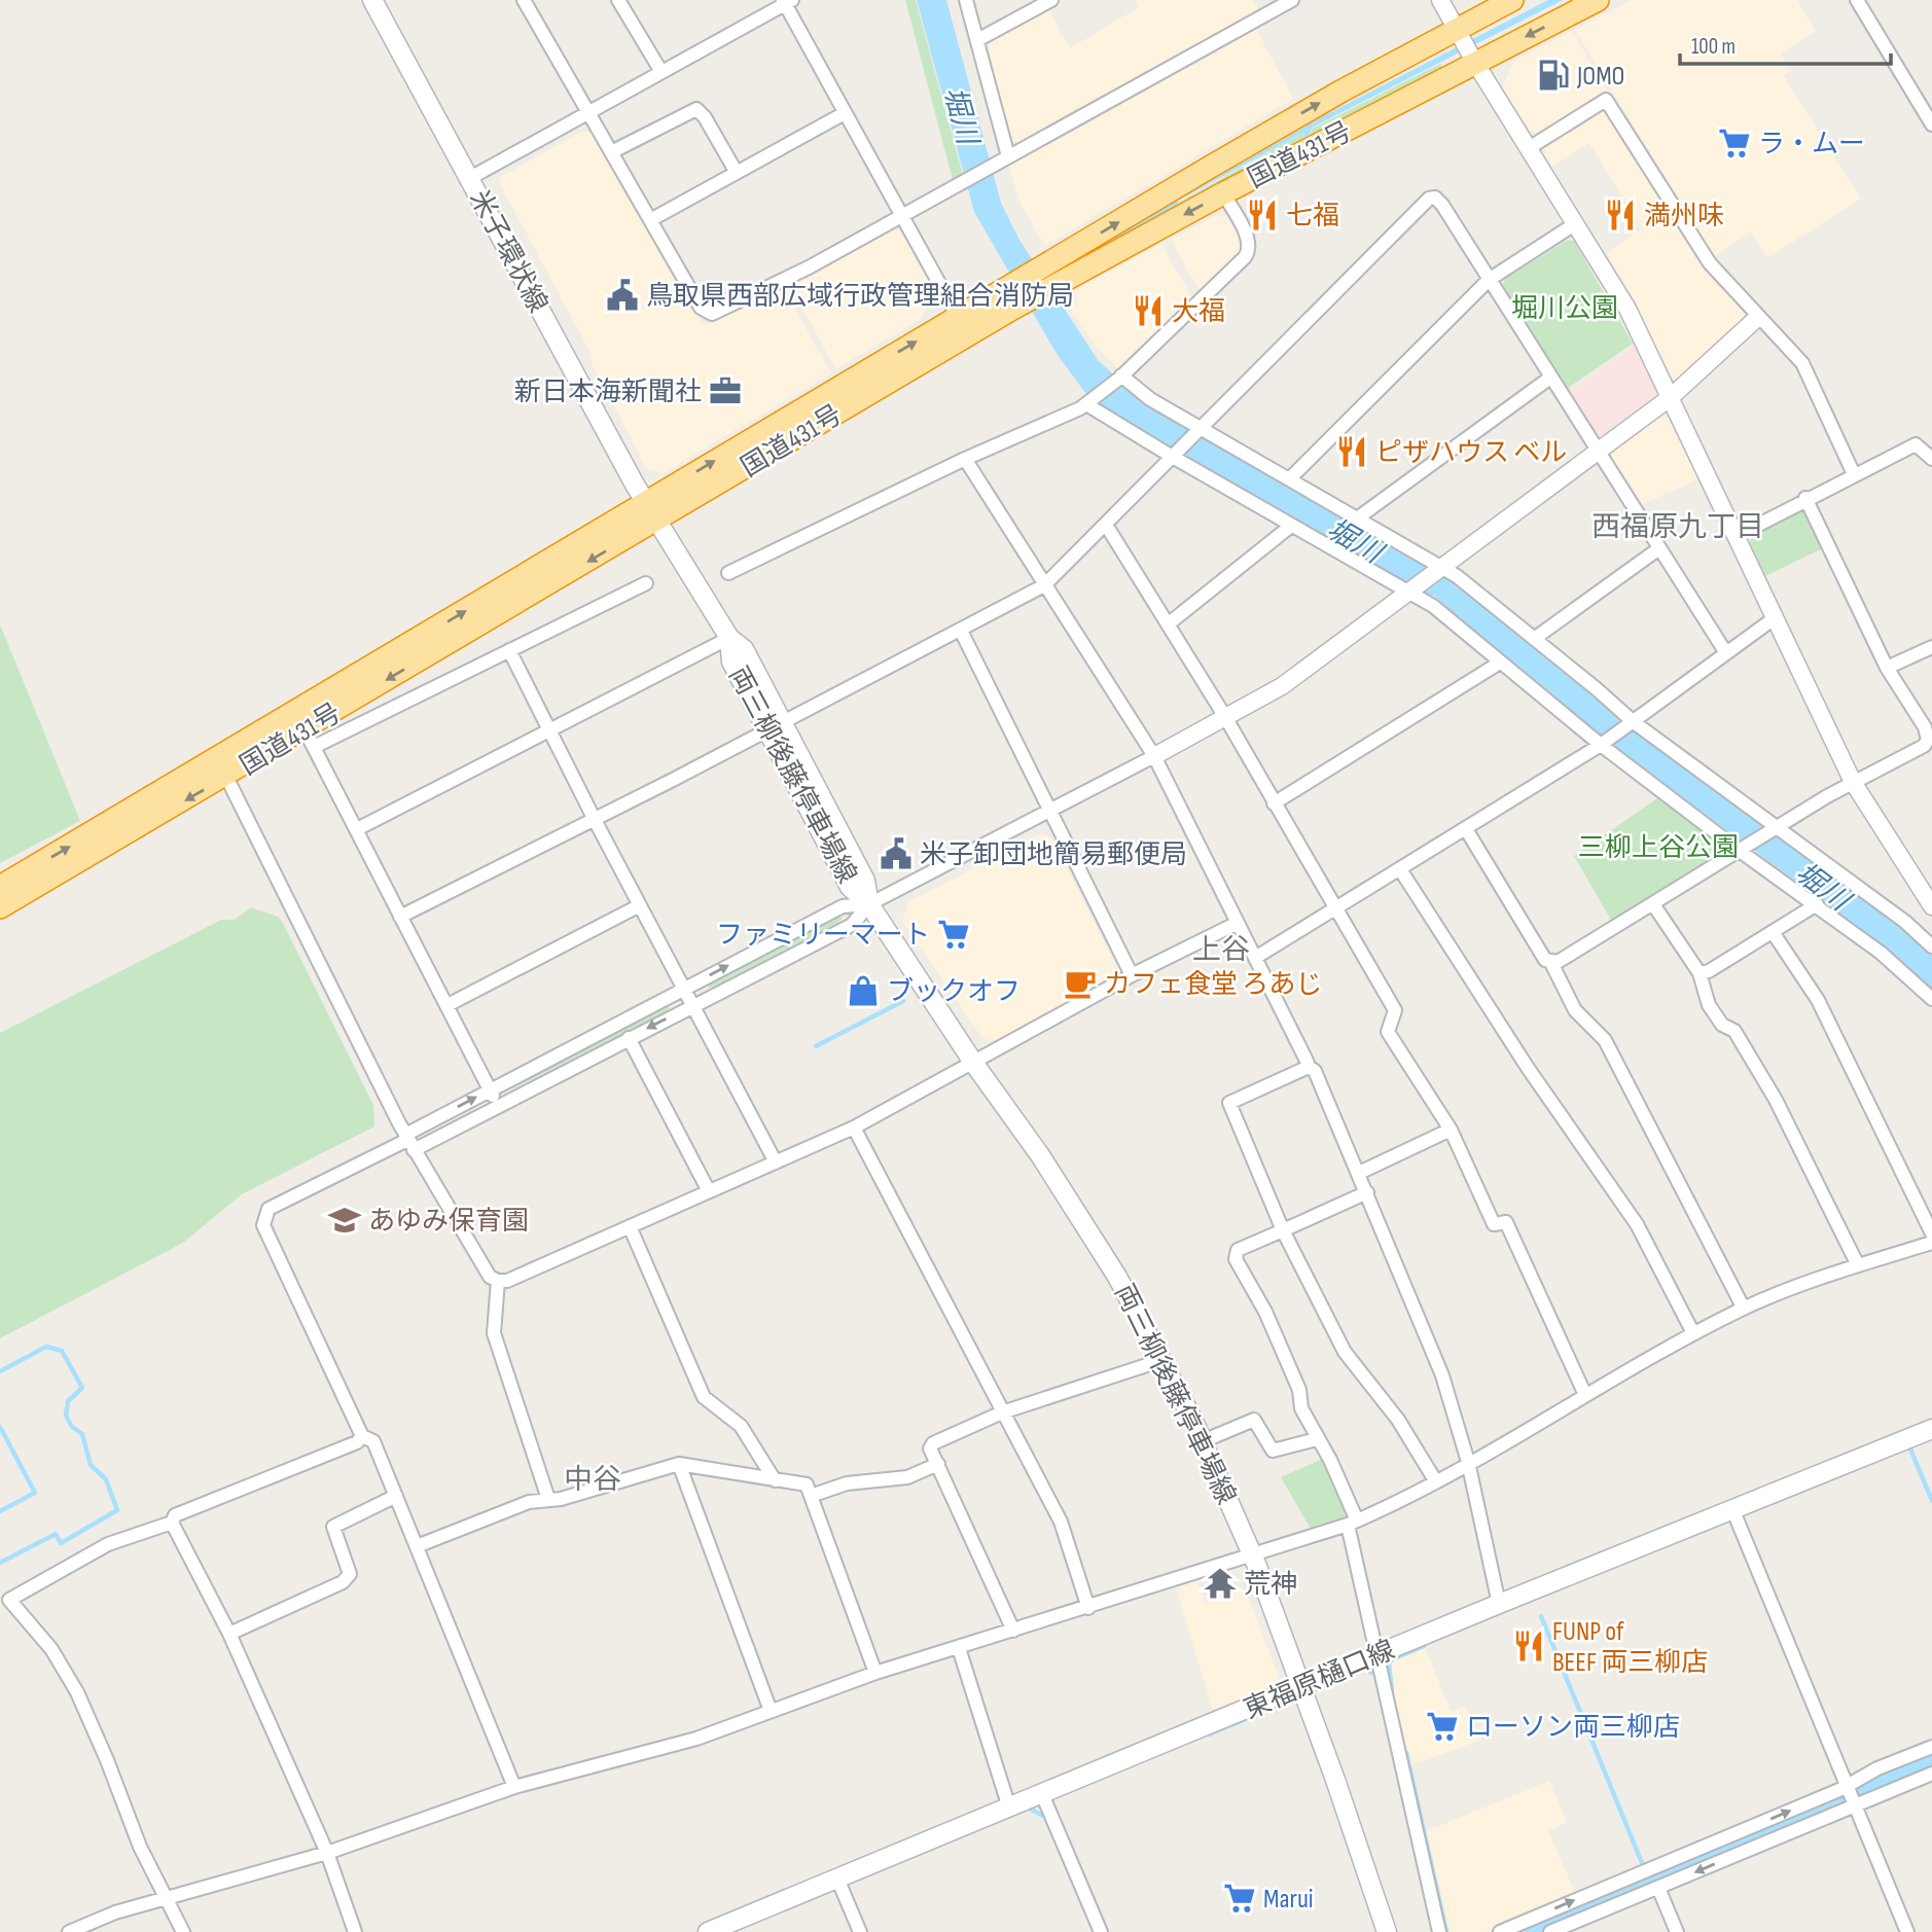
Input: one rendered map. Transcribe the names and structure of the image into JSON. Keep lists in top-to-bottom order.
{
  "streets": {
    "highway": ["国道431号"],
    "main road": ["米子環状線", "両三柳後藤停車場線", "東福原樋口線"]
  },
  "crossings": [
    ["国道431号", "米子環状線"],
    ["国道431号", "両三柳後藤停車場線"],
    ["米子環状線", "両三柳後藤停車場線"],
    ["両三柳後藤停車場線", "東福原樋口線"]
  ],
  "districts": ["西福原九丁目", "上谷", "中谷"],
  "water": ["堀川"],
  "parks": ["堀川公園", "三柳上谷公園"],
  "places": {
    "fuel station": ["JOMO"],
    "supermarket": [
      "ラ・ムー",
      "ファミリーマート",
      "ローソン両三柳店",
      "Marui"
    ],
    "restaurant": [
      "七福",
      "満州味",
      "大福",
      "ピザハウス ベル",
      "FUNP of BEEF 両三柳店"
    ],
    "public building": ["鳥取県西部広域行政管理組合消防局", "米子卸団地簡易郵便局"],
    "office": ["新日本海新聞社"],
    "cafe": ["カフェ食堂 ろあじ"],
    "shop": ["ブックオフ"],
    "school or university": ["あゆみ保育園"],
    "temple": ["荒神"]
  },
  "scale_bar": "100 m"
}
